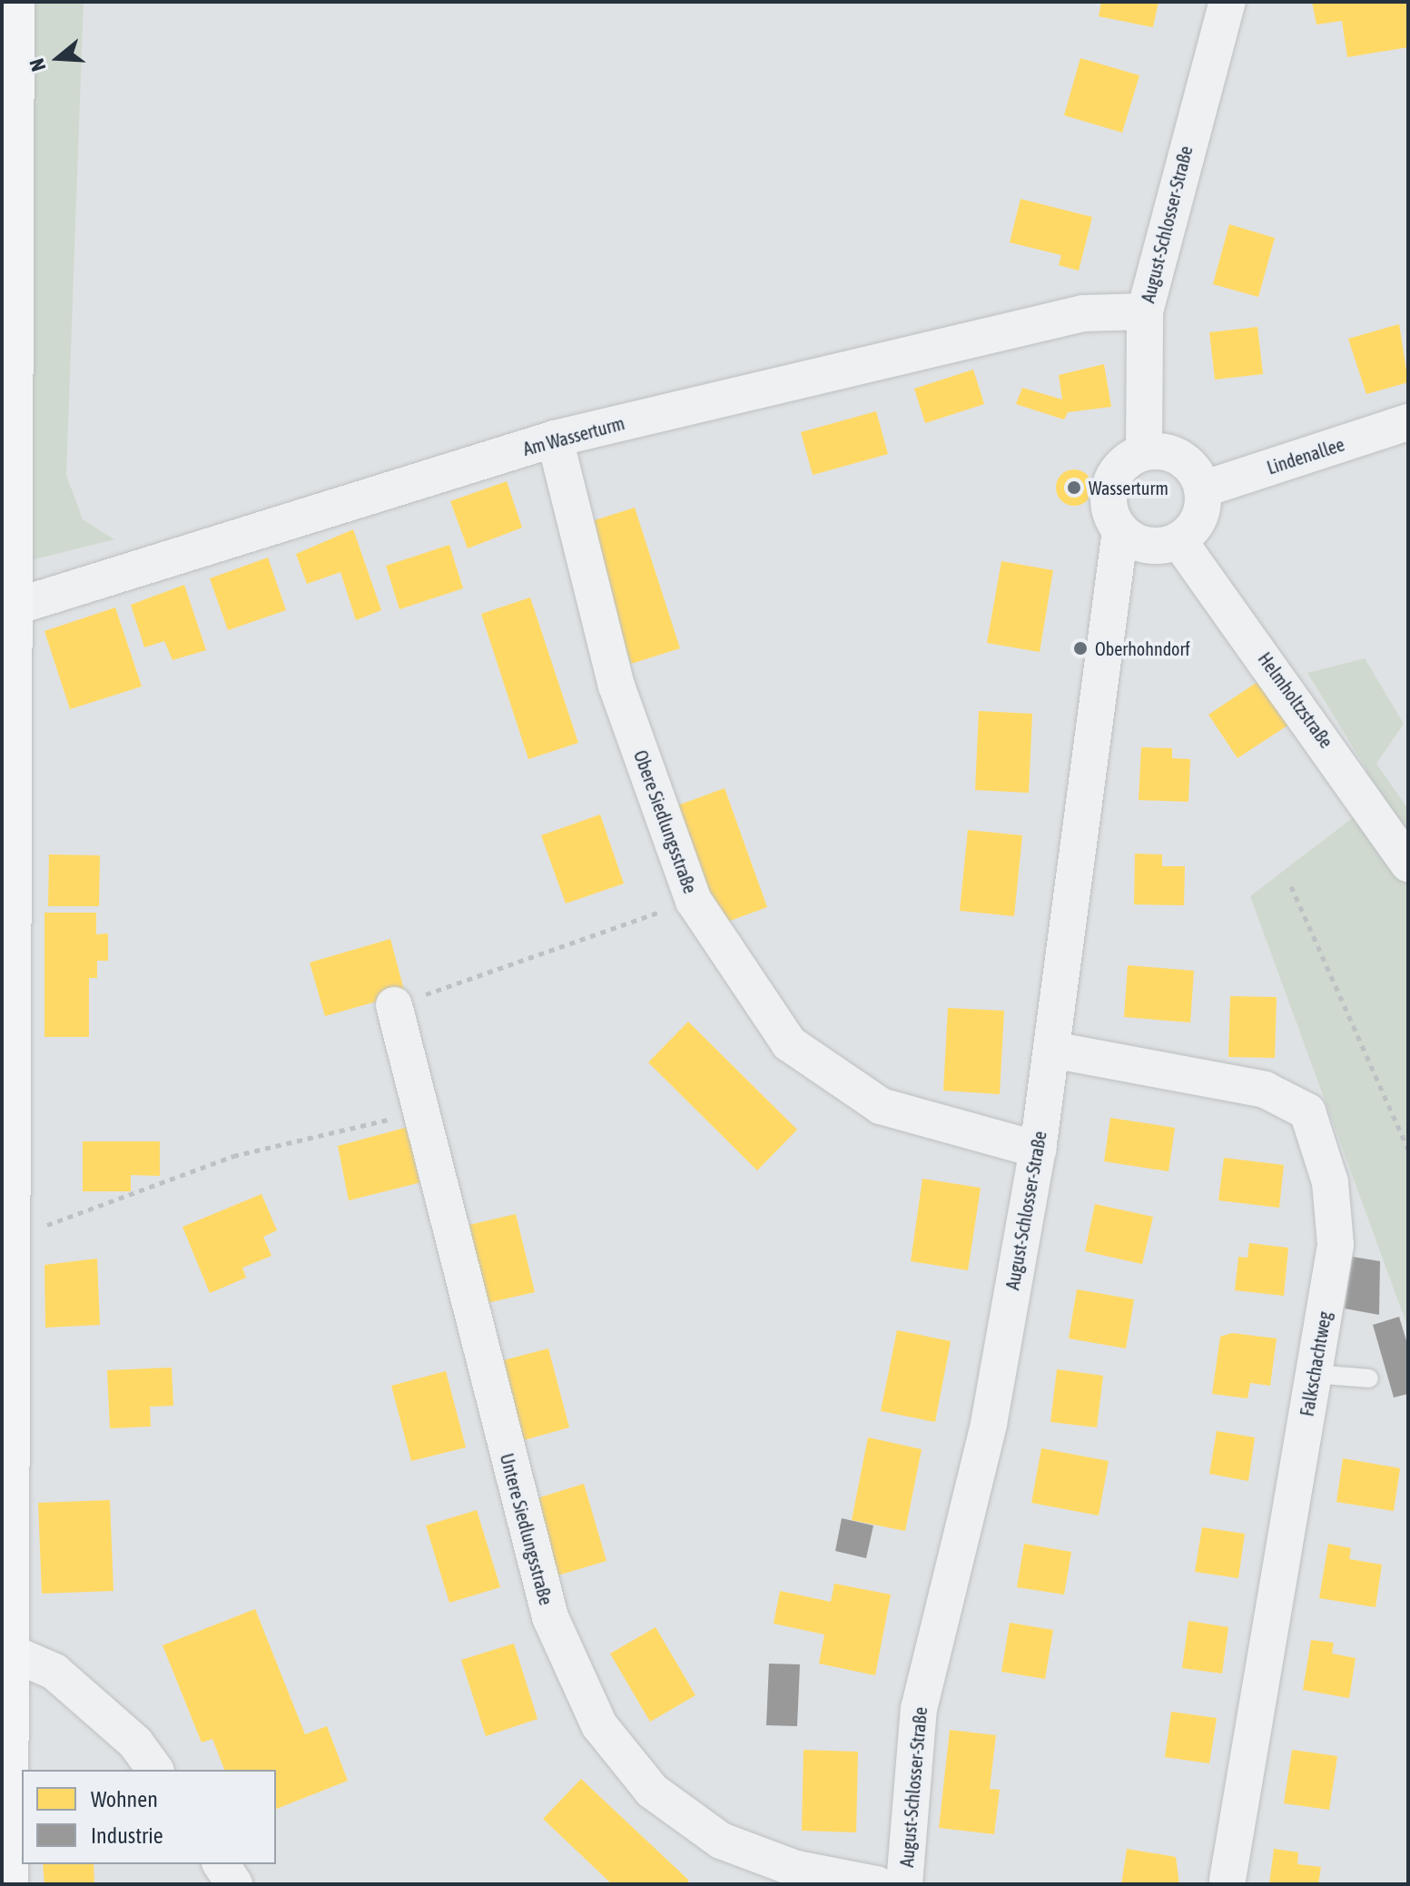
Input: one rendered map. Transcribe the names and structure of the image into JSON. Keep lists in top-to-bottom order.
{
  "streets": {
    "street": [
      "August-Schlosser-Straße",
      "Am Wasserturm",
      "Lindenallee",
      "Helmholtzstraße",
      "Obere Siedlungsstraße",
      "Falkschachtweg",
      "Untere Siedlungsstraße"
    ]
  },
  "crossings": [
    ["August-Schlosser-Straße", "Am Wasserturm"],
    ["August-Schlosser-Straße", "Lindenallee"],
    ["August-Schlosser-Straße", "Helmholtzstraße"],
    ["August-Schlosser-Straße", "Obere Siedlungsstraße"],
    ["August-Schlosser-Straße", "Falkschachtweg"],
    ["Am Wasserturm", "Obere Siedlungsstraße"],
    ["Lindenallee", "Helmholtzstraße"]
  ],
  "places": ["Wasserturm", "Oberhohndorf"],
  "legend": ["Wohnen", "Industrie"],
  "north": "left"
}
